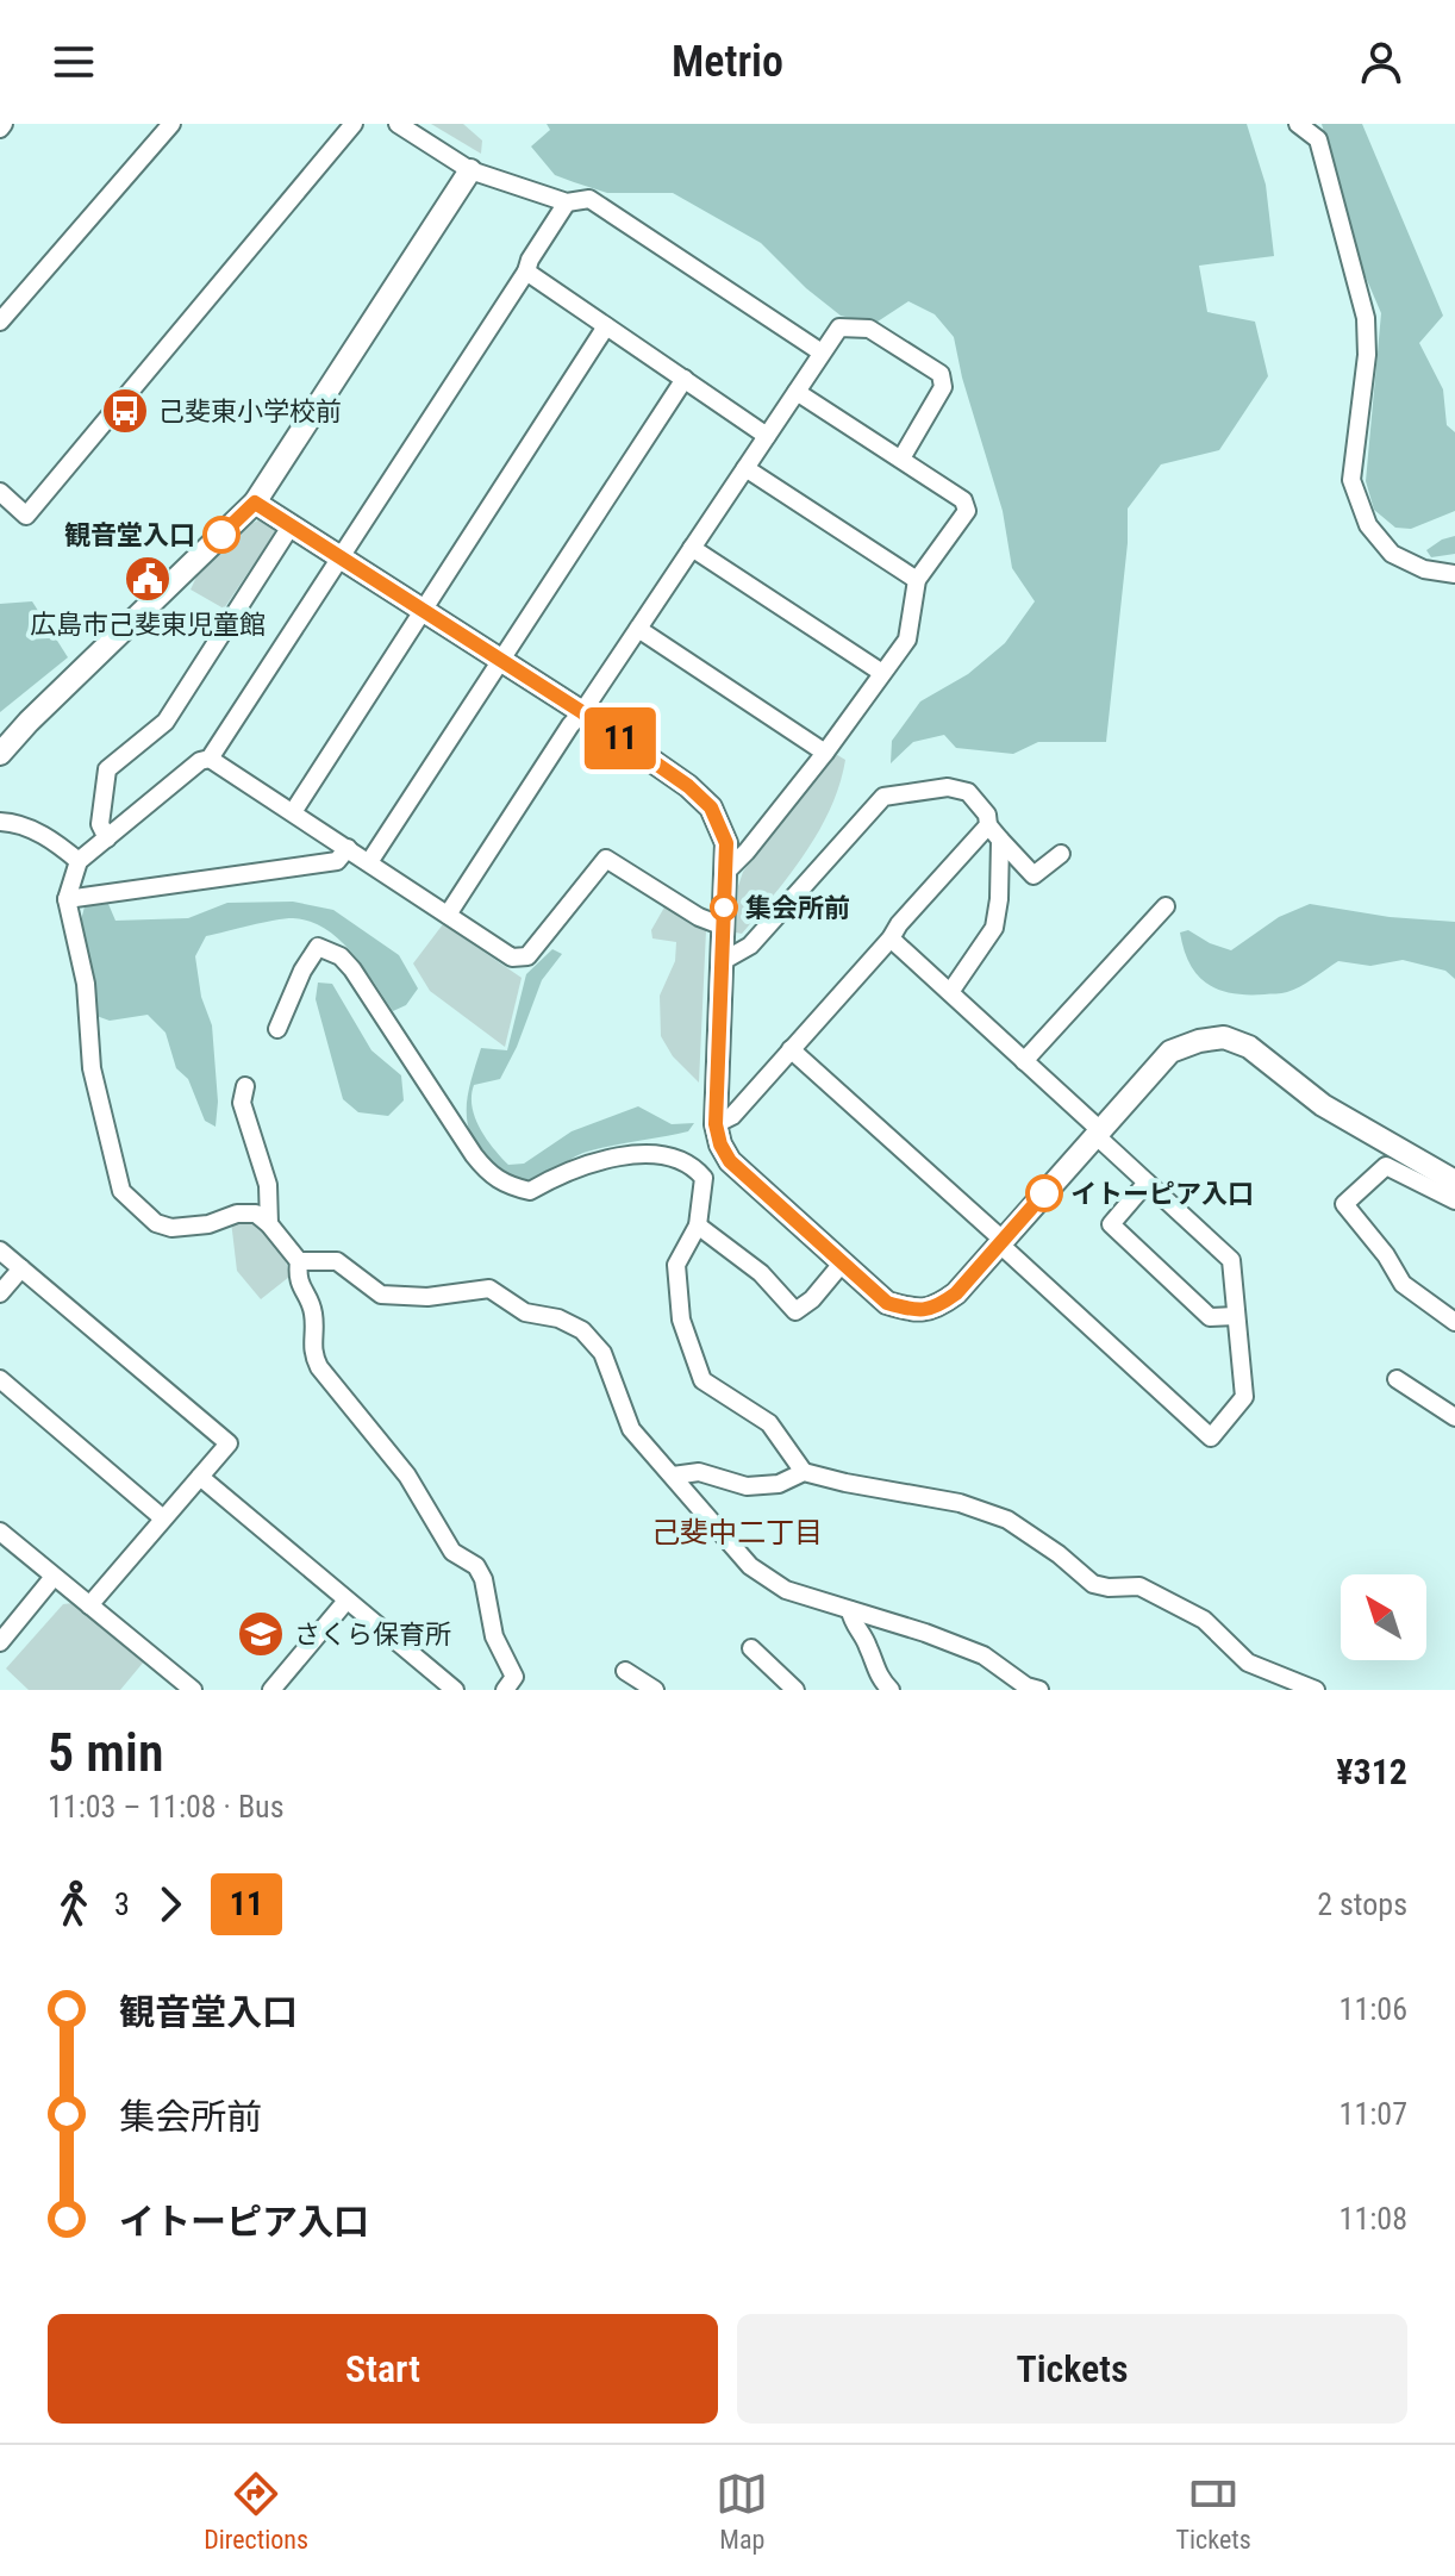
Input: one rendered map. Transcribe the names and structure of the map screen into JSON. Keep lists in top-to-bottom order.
{
  "districts": ["己斐中二丁目"],
  "places": {
    "bus stop": ["己斐東小学校前"],
    "other": ["観音堂入口", "集会所前", "イトーピア入口"],
    "public building": ["広島市己斐東児童館"],
    "school or university": ["さくら保育所"]
  },
  "lines": ["bus line 11"],
  "north": "top left",
  "page": {
    "header": "Metrio",
    "on_map": "11",
    "heading": ["5 min", "11:03 – 11:08 · Bus", "¥312"],
    "legs": ["3", "11", "2 stops"],
    "list": [
      {
        "name": "観音堂入口",
        "value": "11:06"
      },
      {
        "name": "集会所前",
        "value": "11:07"
      },
      {
        "name": "イトーピア入口",
        "value": "11:08"
      }
    ],
    "buttons": ["Start", "Tickets"],
    "tabs": ["Directions", "Map", "Tickets"]
  }
}
